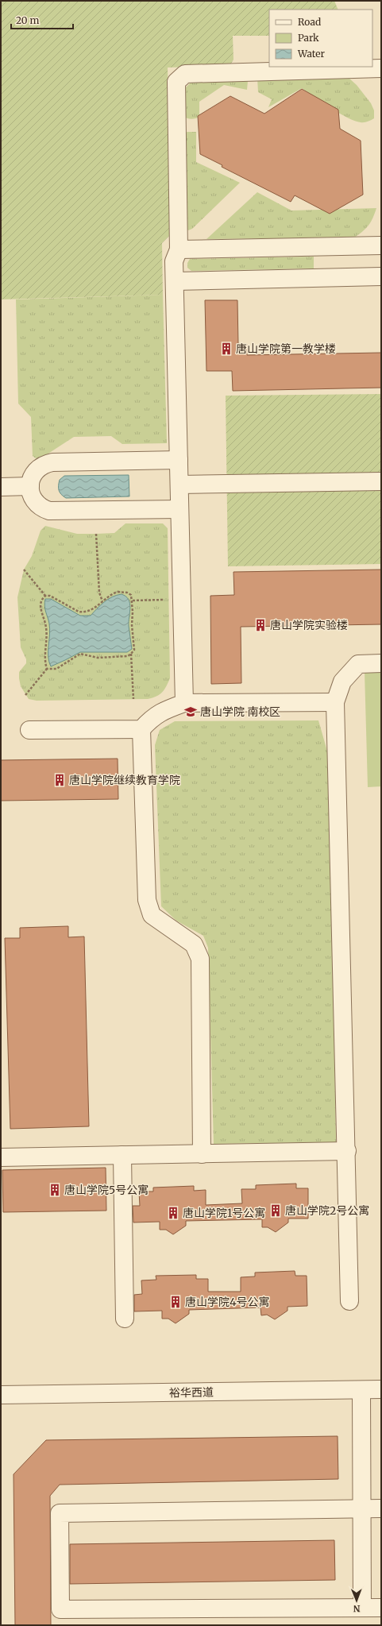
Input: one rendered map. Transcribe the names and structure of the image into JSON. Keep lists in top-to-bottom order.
{
  "streets": {
    "street": ["裕华西道"]
  },
  "places": {
    "building": [
      "唐山学院第一教学楼",
      "唐山学院实验楼",
      "唐山学院继续教育学院",
      "唐山学院5号公寓",
      "唐山学院2号公寓",
      "唐山学院1号公寓",
      "唐山学院4号公寓"
    ],
    "school or university": ["唐山学院 南校区"]
  },
  "legend": ["Road", "Park", "Water"],
  "scale_bar": "20 m",
  "north": "bottom"
}
